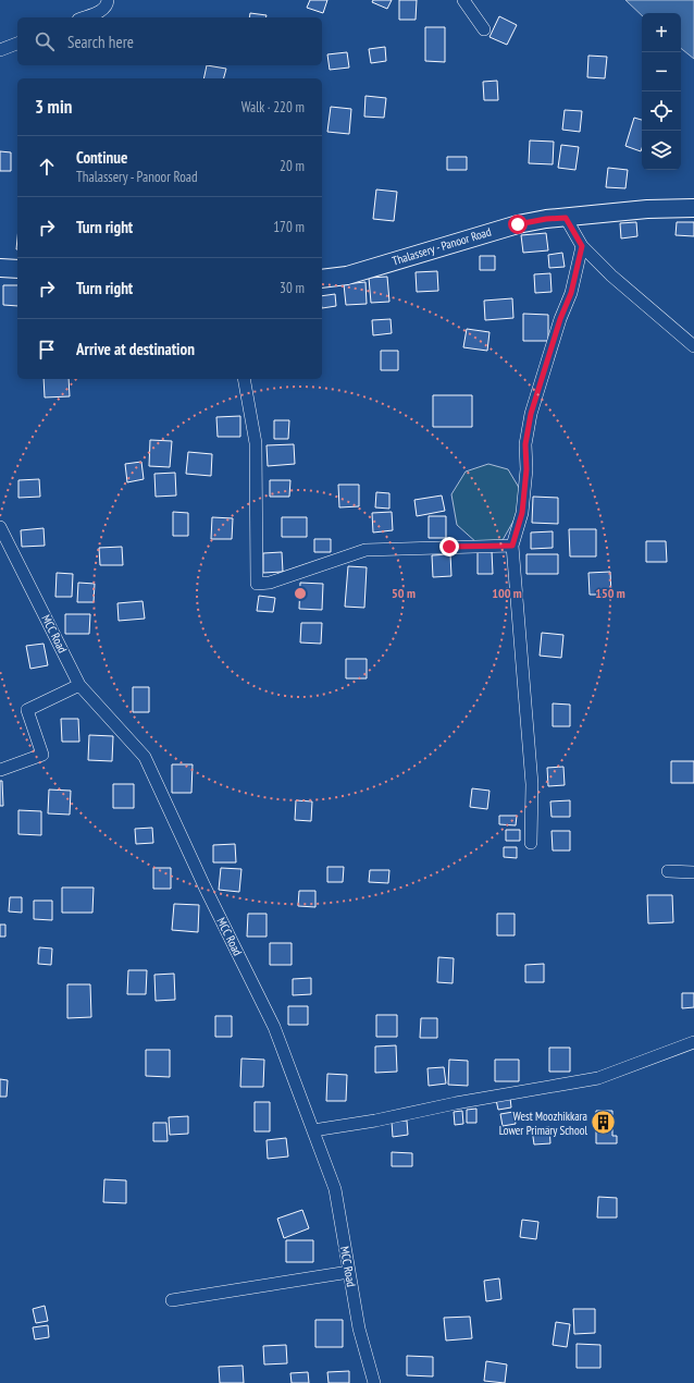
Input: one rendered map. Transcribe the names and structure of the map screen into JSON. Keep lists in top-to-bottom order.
{
  "streets": {
    "main road": ["Thalassery - Panoor Road"],
    "street": ["MCC Road"]
  },
  "places": {
    "building": ["West Moozhikkara Lower Primary School"]
  },
  "page": {
    "map_buttons": ["+", "−"],
    "search": "Search here",
    "heading": ["3 min", "Walk · 220 m"],
    "list": [
      ["Continue", "Thalassery - Panoor Road", "20 m"],
      ["Turn right", "170 m"],
      ["Turn right", "30 m"],
      "Arrive at destination"
    ]
  },
  "rings": ["50 m", "100 m", "150 m"]
}
